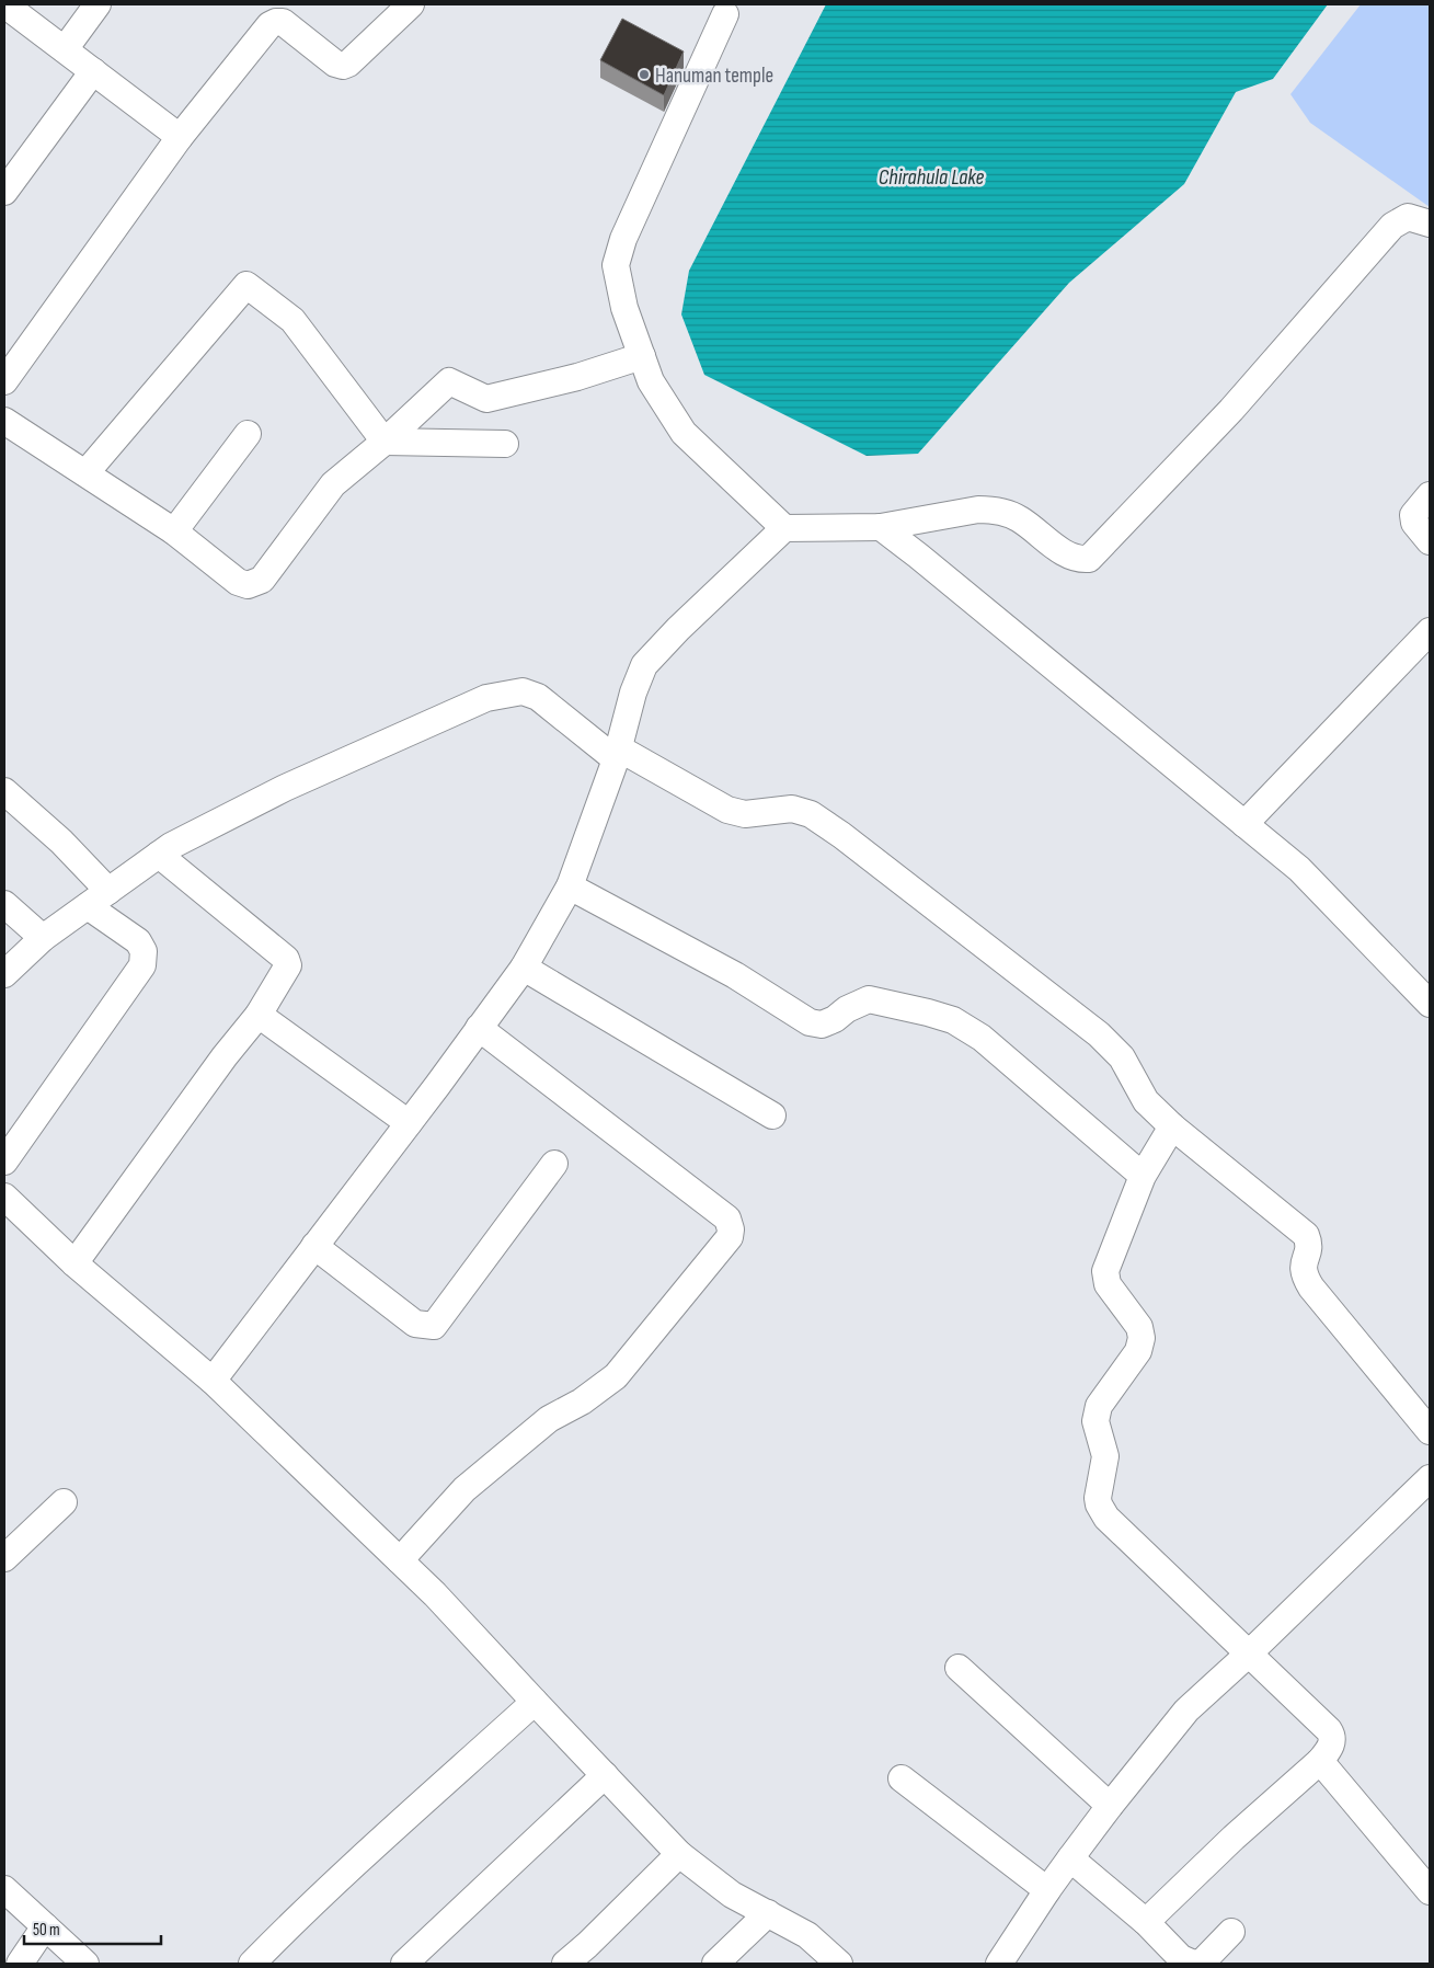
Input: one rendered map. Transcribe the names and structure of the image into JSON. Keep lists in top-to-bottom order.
{
  "water": ["Chirahula Lake"],
  "places": ["Hanuman temple"],
  "scale_bar": "50 m"
}
